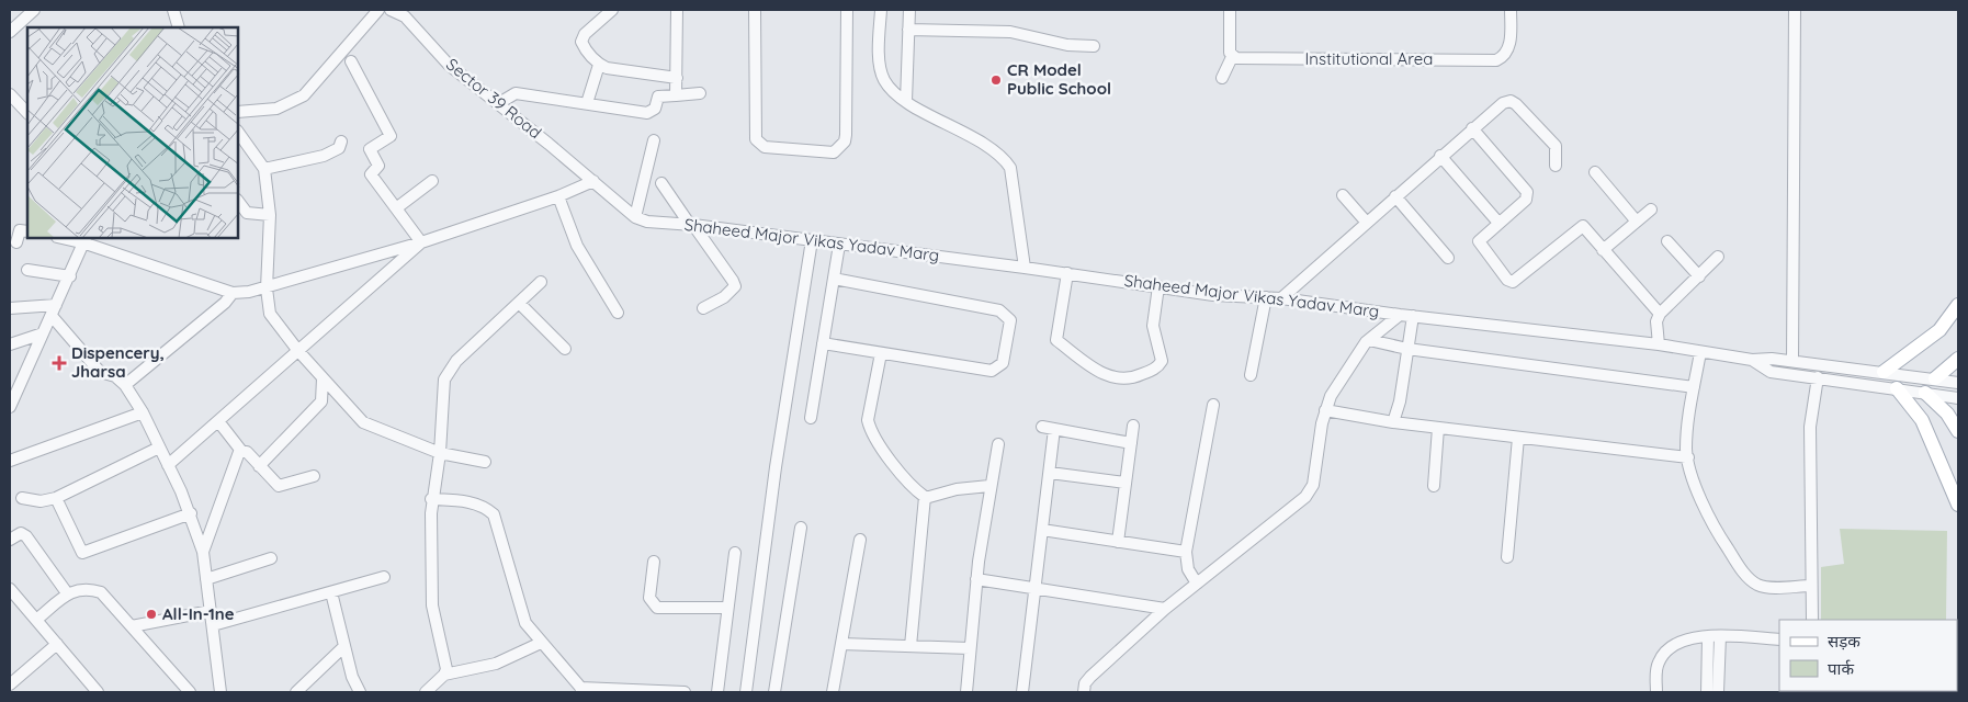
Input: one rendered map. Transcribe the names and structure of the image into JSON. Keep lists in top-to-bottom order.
{
  "streets": {
    "street": ["Institutional Area", "Sector 39 Road", "Shaheed Major Vikas Yadav Marg"]
  },
  "crossings": [
    ["Sector 39 Road", "Shaheed Major Vikas Yadav Marg"]
  ],
  "places": {
    "other": ["CR Model Public School", "All-In-1ne"],
    "health": ["Dispencery, Jharsa"]
  },
  "legend": ["सड़क", "पार्क"]
}
